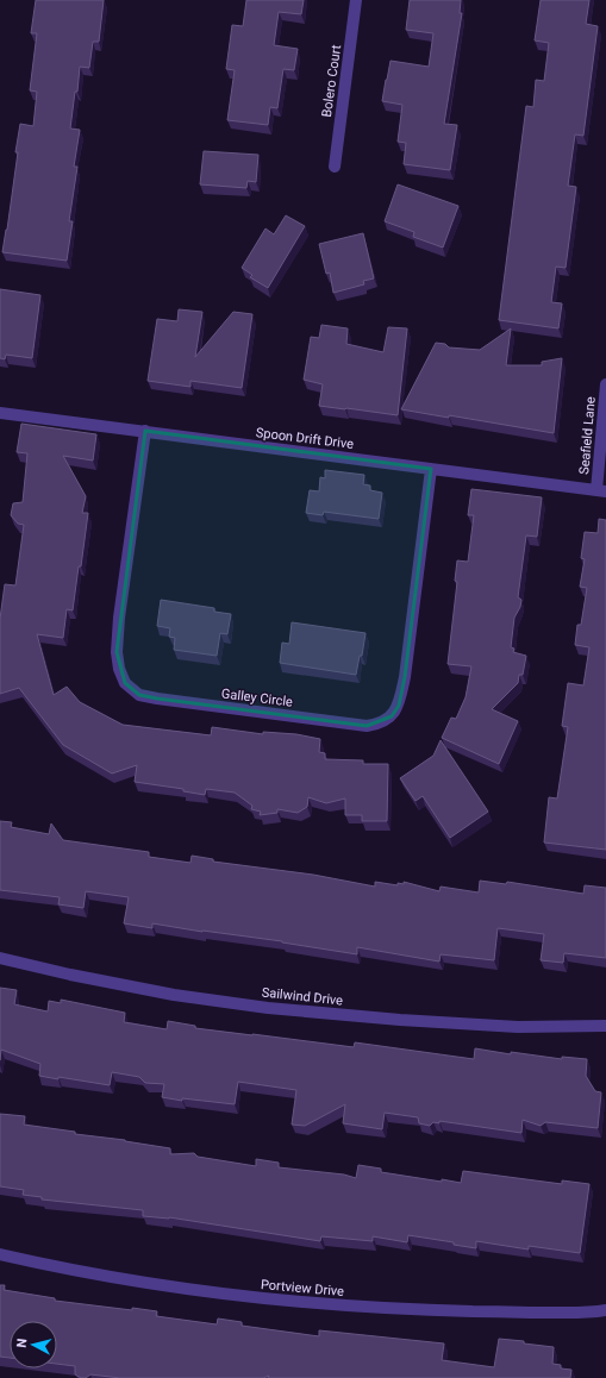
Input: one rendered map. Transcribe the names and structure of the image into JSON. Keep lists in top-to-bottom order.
{
  "streets": {
    "street": [
      "Bolero Court",
      "Seafield Lane",
      "Spoon Drift Drive",
      "Galley Circle",
      "Sailwind Drive",
      "Portview Drive"
    ]
  },
  "crossings": [
    ["Seafield Lane", "Spoon Drift Drive"],
    ["Spoon Drift Drive", "Galley Circle"]
  ],
  "north": "left"
}
